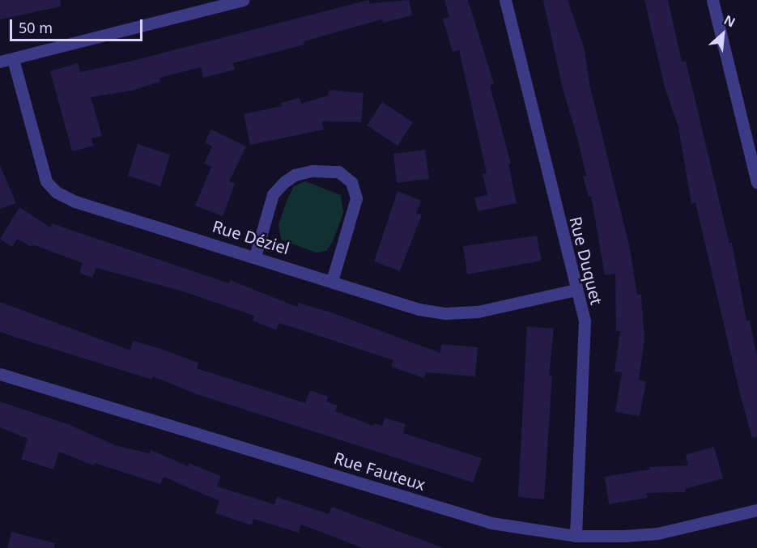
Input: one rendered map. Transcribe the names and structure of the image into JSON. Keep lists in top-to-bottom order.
{
  "streets": {
    "street": ["Rue Déziel", "Rue Duquet", "Rue Fauteux"]
  },
  "crossings": [
    ["Rue Déziel", "Rue Duquet"],
    ["Rue Duquet", "Rue Fauteux"]
  ],
  "scale_bar": "50 m",
  "north": "top right"
}
